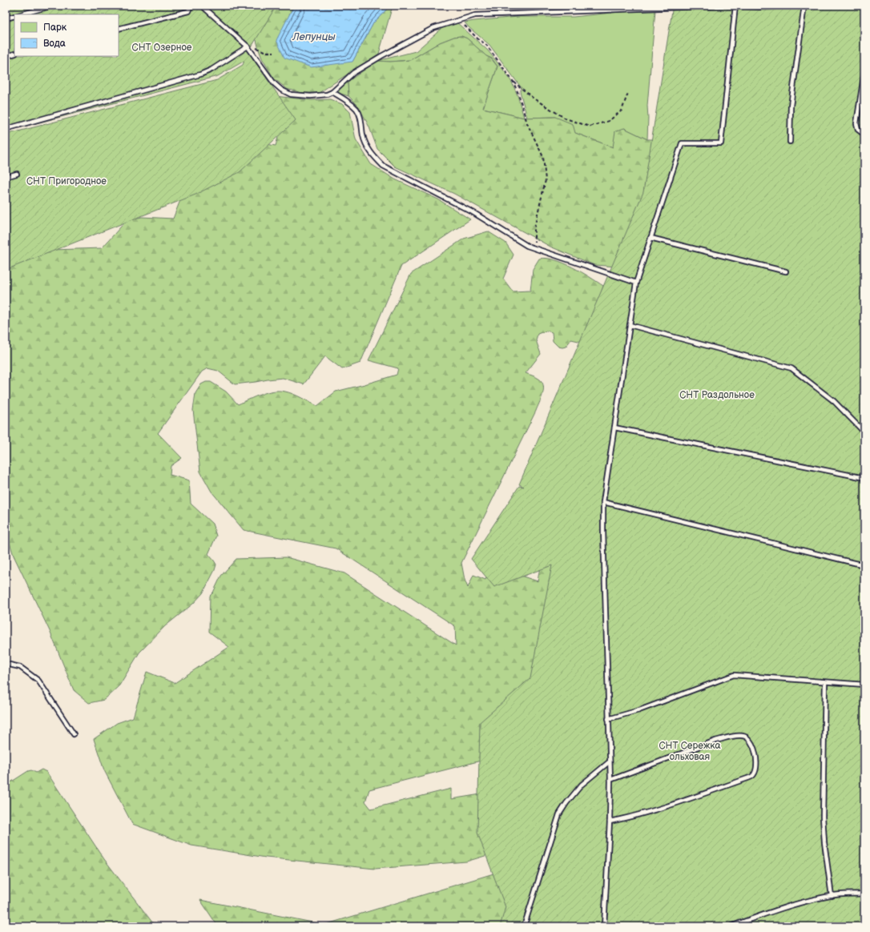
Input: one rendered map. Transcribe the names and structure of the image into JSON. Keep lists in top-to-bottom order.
{
  "water": ["Лепунцы"],
  "parks": [
    "СНТ Озерное",
    "СНТ Пригородное",
    "СНТ Раздольное",
    "СНТ Сережка ольховая"
  ],
  "legend": ["Парк", "Вода"]
}
